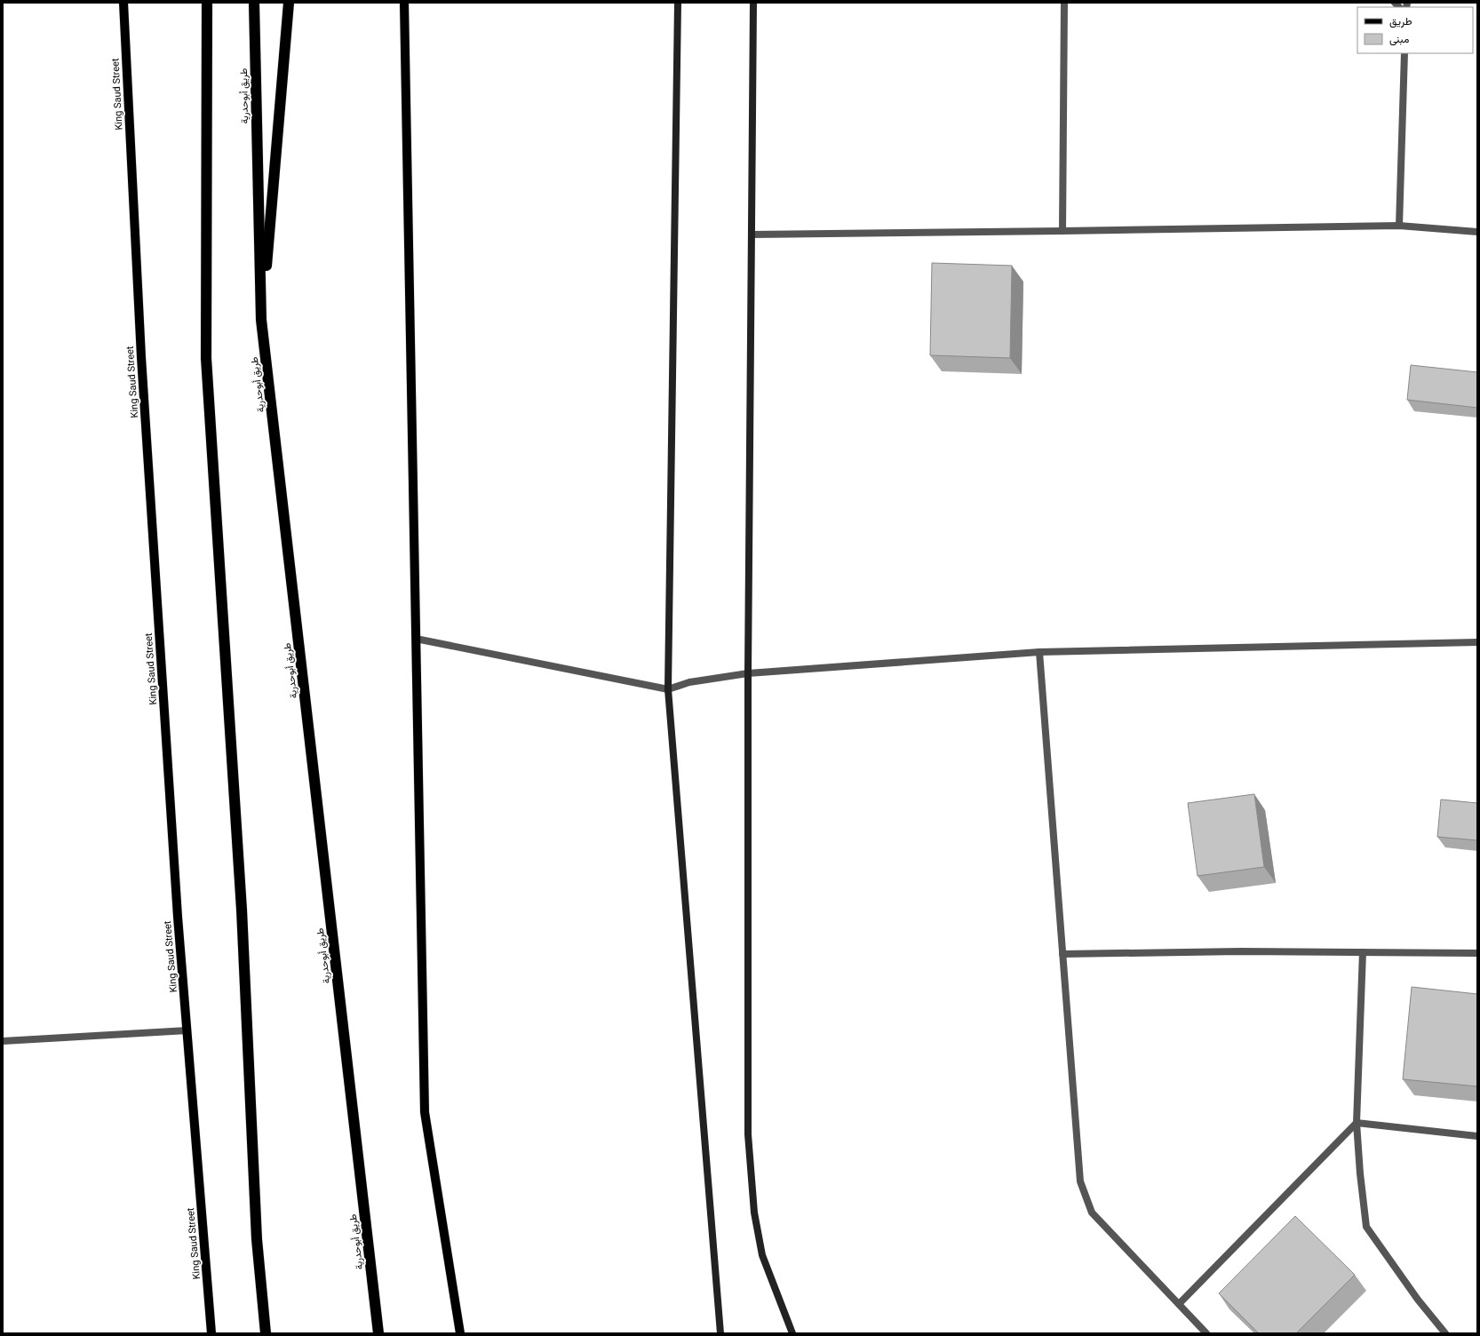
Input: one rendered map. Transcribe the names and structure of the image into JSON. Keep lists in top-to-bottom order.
{
  "streets": {
    "highway": ["طريق أبوحدرية"],
    "main road": ["King Saud Street"]
  },
  "legend": ["طريق", "مبنى"]
}
